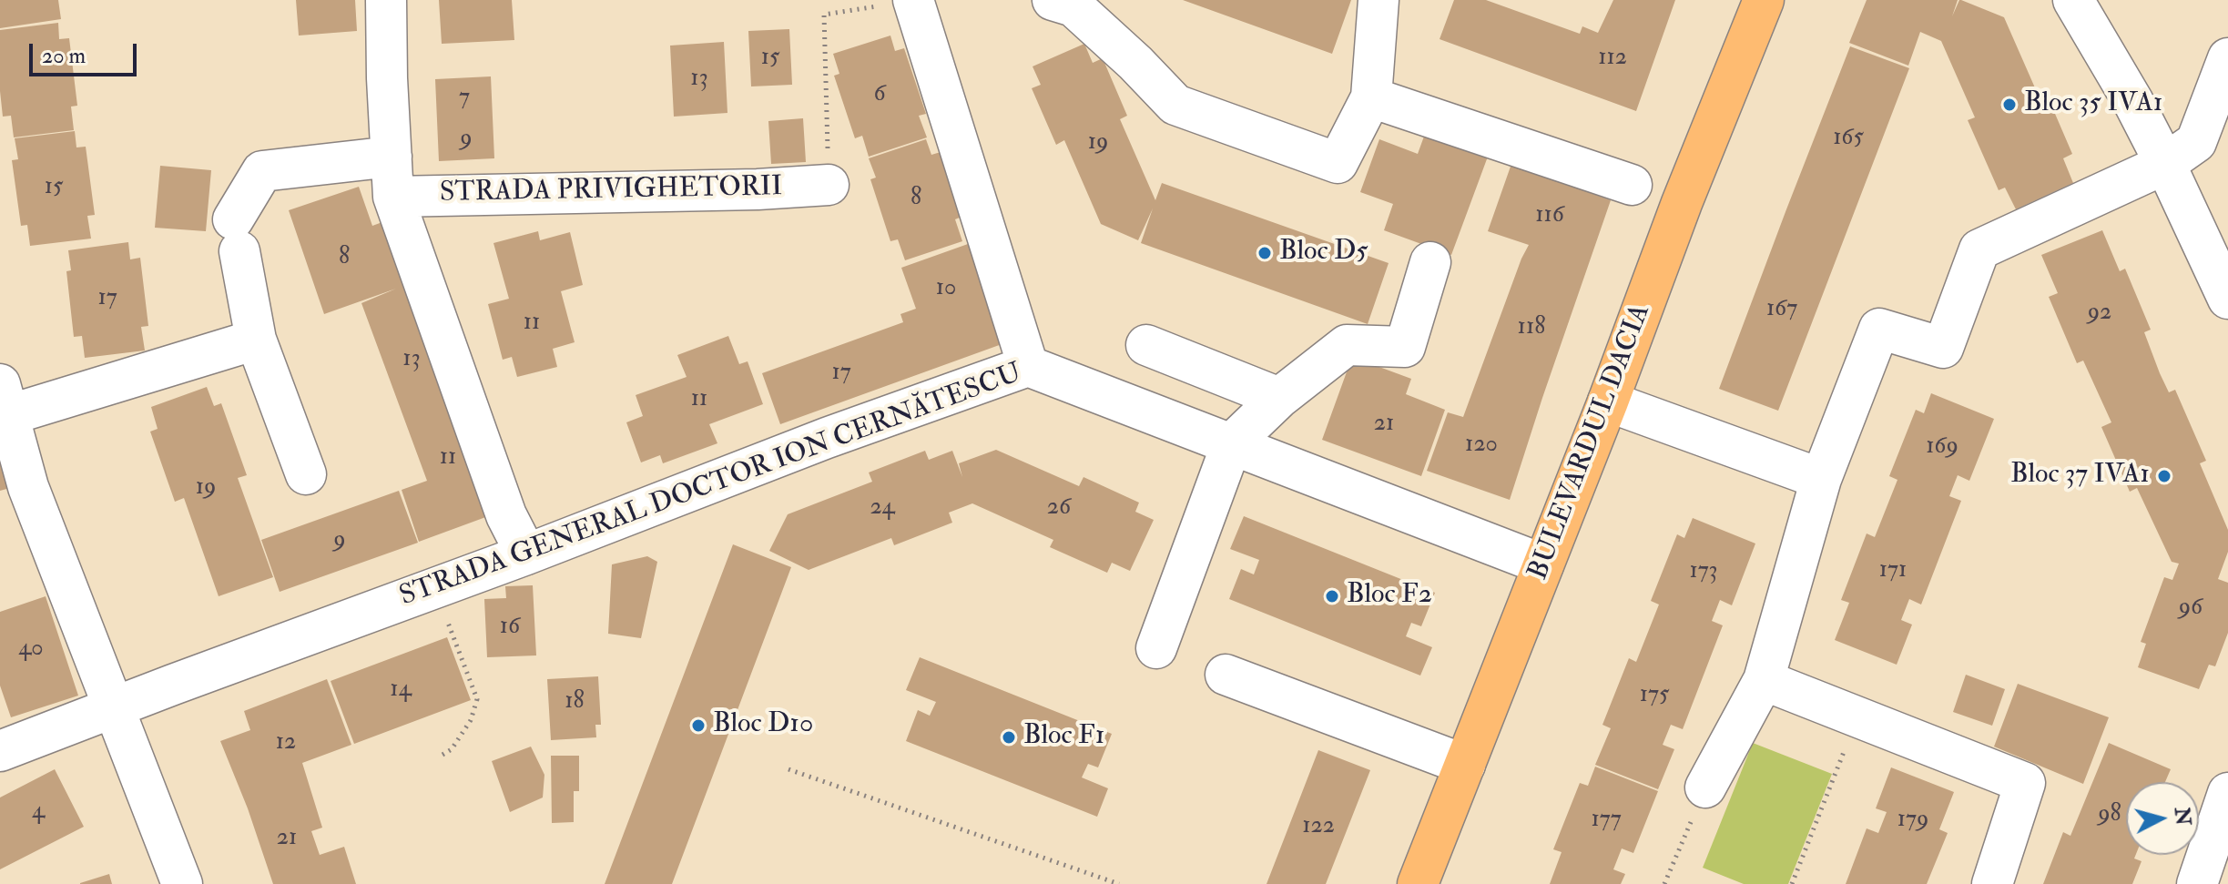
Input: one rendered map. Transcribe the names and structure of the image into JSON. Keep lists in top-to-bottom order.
{
  "streets": {
    "main road": ["BULEVARDUL DACIA"],
    "street": ["STRADA PRIVIGHETORII", "STRADA GENERAL DOCTOR ION CERNĂTESCU"]
  },
  "crossings": [
    ["STRADA PRIVIGHETORII", "STRADA GENERAL DOCTOR ION CERNĂTESCU"],
    ["BULEVARDUL DACIA", "STRADA GENERAL DOCTOR ION CERNĂTESCU"]
  ],
  "places": [
    "Bloc 35 IVA1",
    "Bloc D5",
    "Bloc 37 IVA1",
    "Bloc F2",
    "Bloc D10",
    "Bloc F1"
  ],
  "house_numbers": [
    "15",
    "112",
    "13",
    "6",
    "7",
    "165",
    "9",
    "19",
    "15",
    "8",
    "116",
    "8",
    "10",
    "17",
    "167",
    "92",
    "11",
    "118",
    "13",
    "17",
    "11",
    "21",
    "120",
    "169",
    "11",
    "19",
    "24",
    "26",
    "9",
    "171",
    "173",
    "96",
    "16",
    "40",
    "14",
    "175",
    "18",
    "12",
    "4",
    "98",
    "177",
    "179",
    "122",
    "21"
  ],
  "scale_bar": "20 m",
  "north": "right"
}
